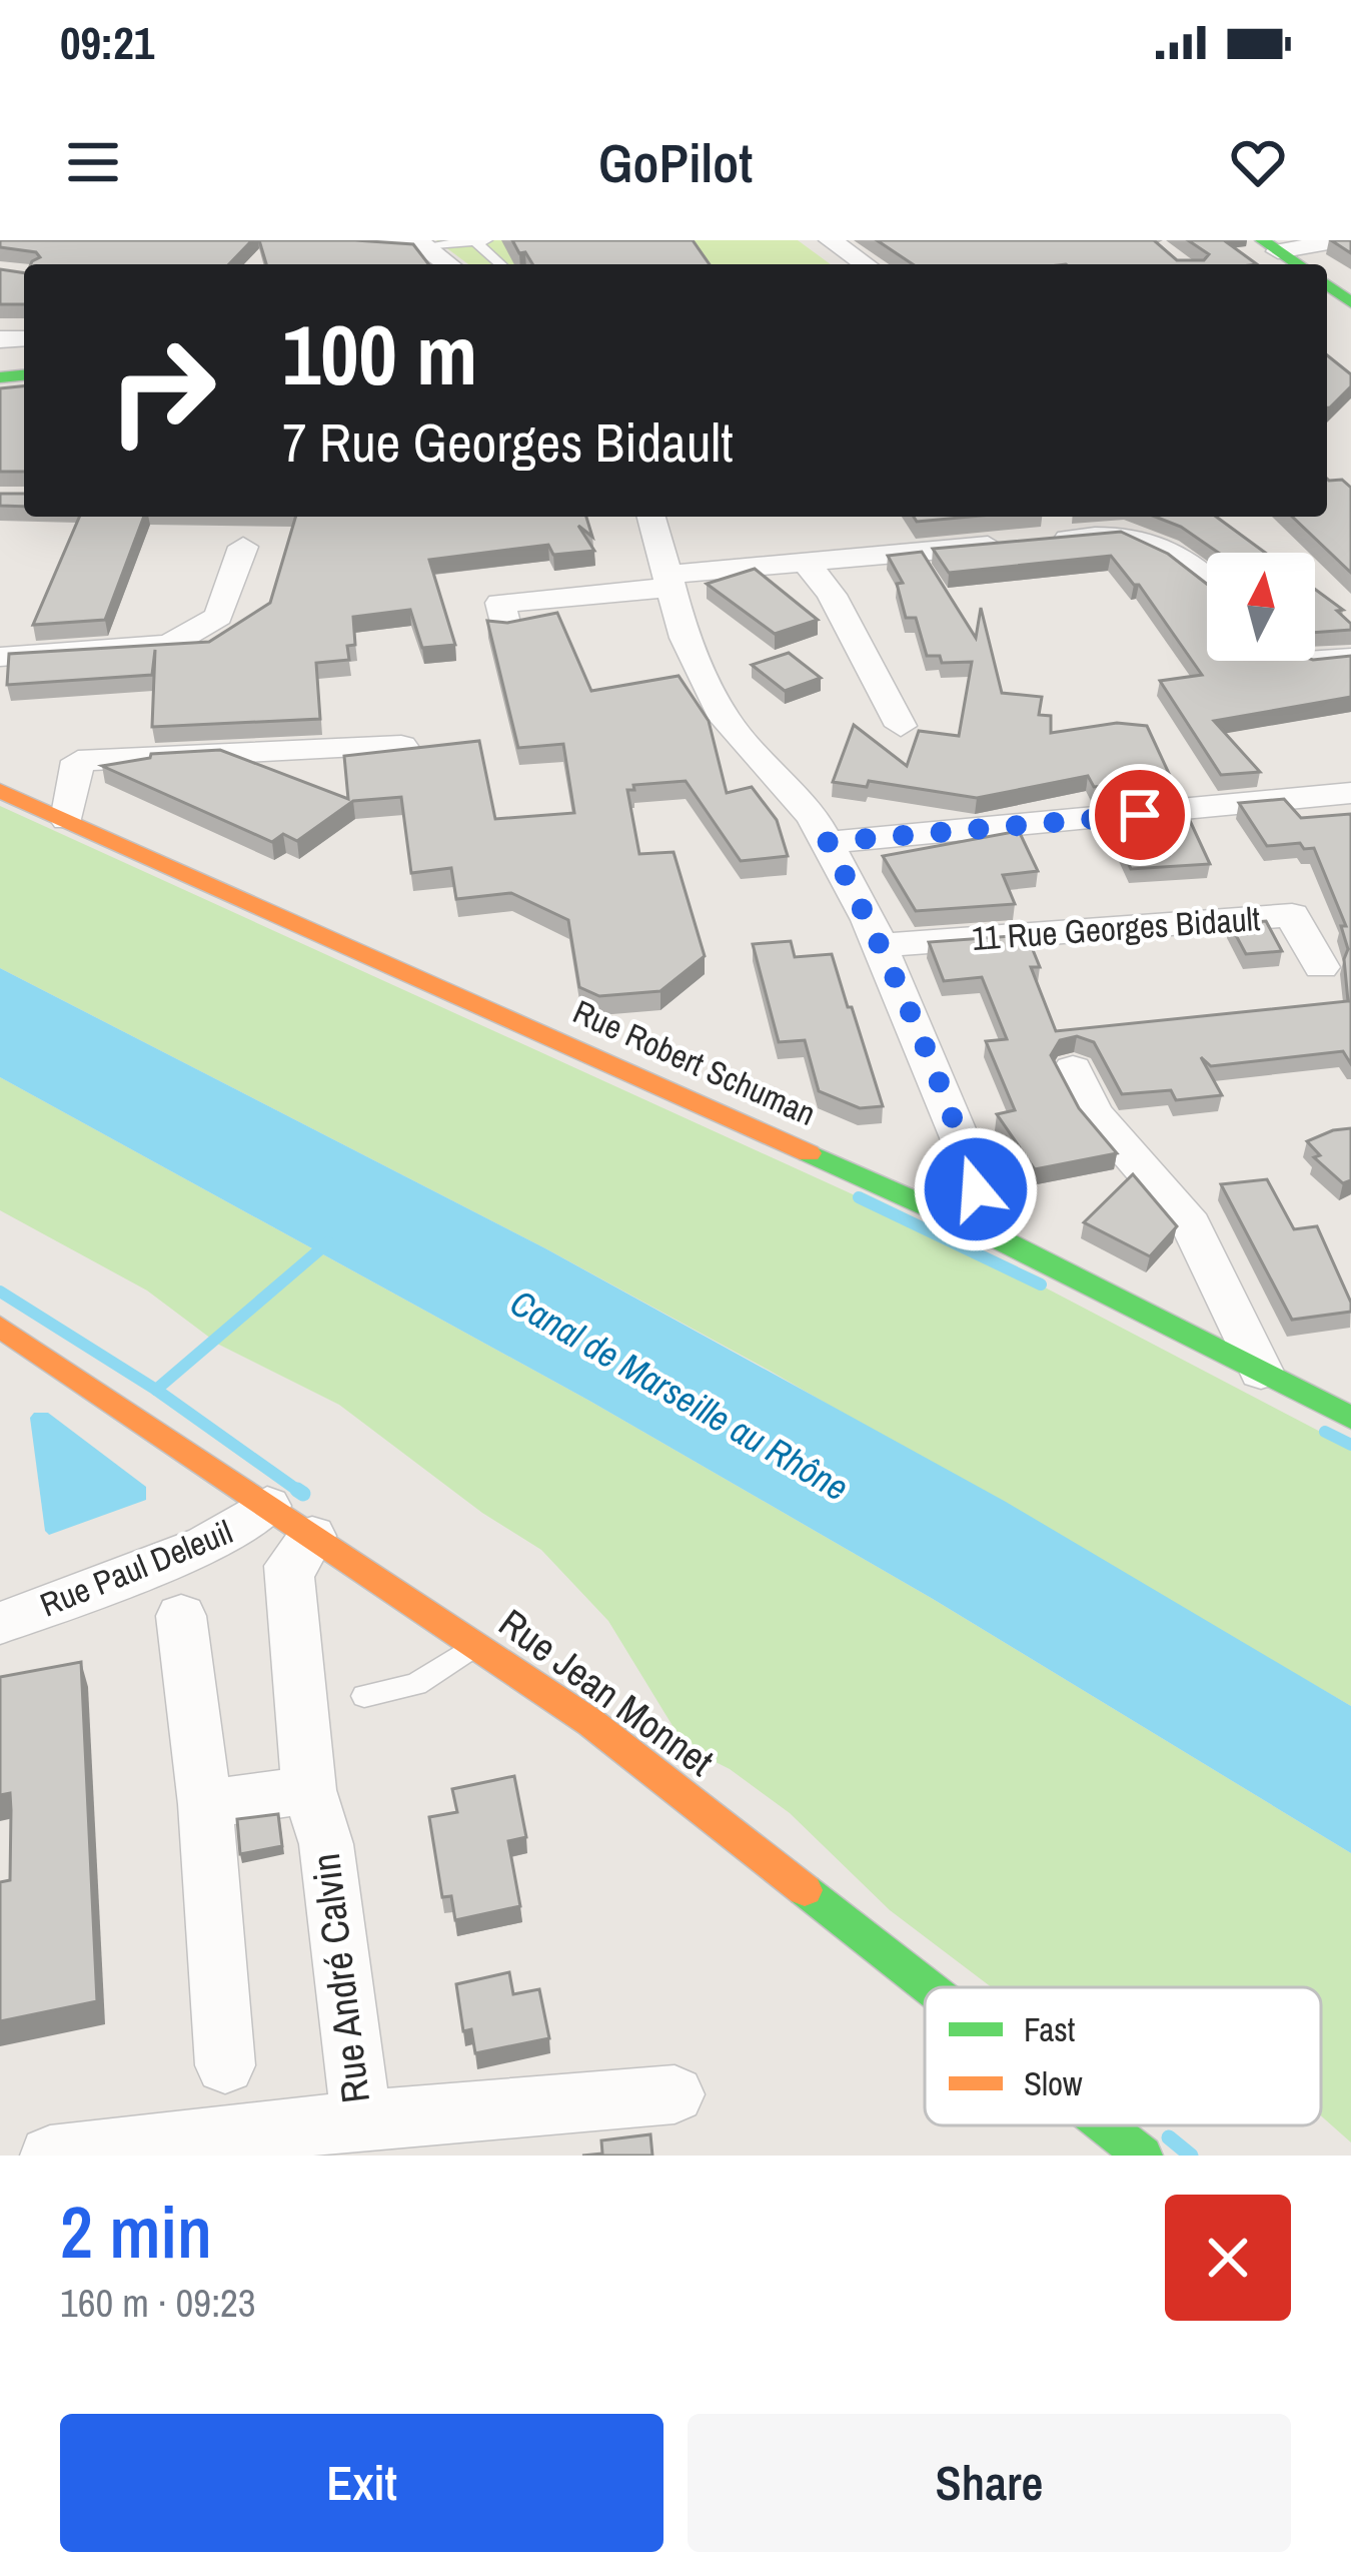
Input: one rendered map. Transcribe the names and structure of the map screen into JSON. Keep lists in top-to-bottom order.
{
  "streets": {
    "street": [
      "11 Rue Georges Bidault",
      "Rue Robert Schuman",
      "Rue Paul Deleuil",
      "Rue Jean Monnet",
      "Rue André Calvin"
    ]
  },
  "crossings": [
    ["Rue Paul Deleuil", "Rue Jean Monnet"],
    ["Rue Jean Monnet", "Rue André Calvin"]
  ],
  "water": ["Canal de Marseille au Rhône"],
  "legend": ["Fast", "Slow"],
  "north": "top",
  "page": {
    "status": "09:21",
    "header": "GoPilot",
    "turn": ["100 m", "7 Rue Georges Bidault"],
    "heading": ["2 min", "160 m · 09:23"],
    "buttons": ["Exit", "Share"]
  }
}
